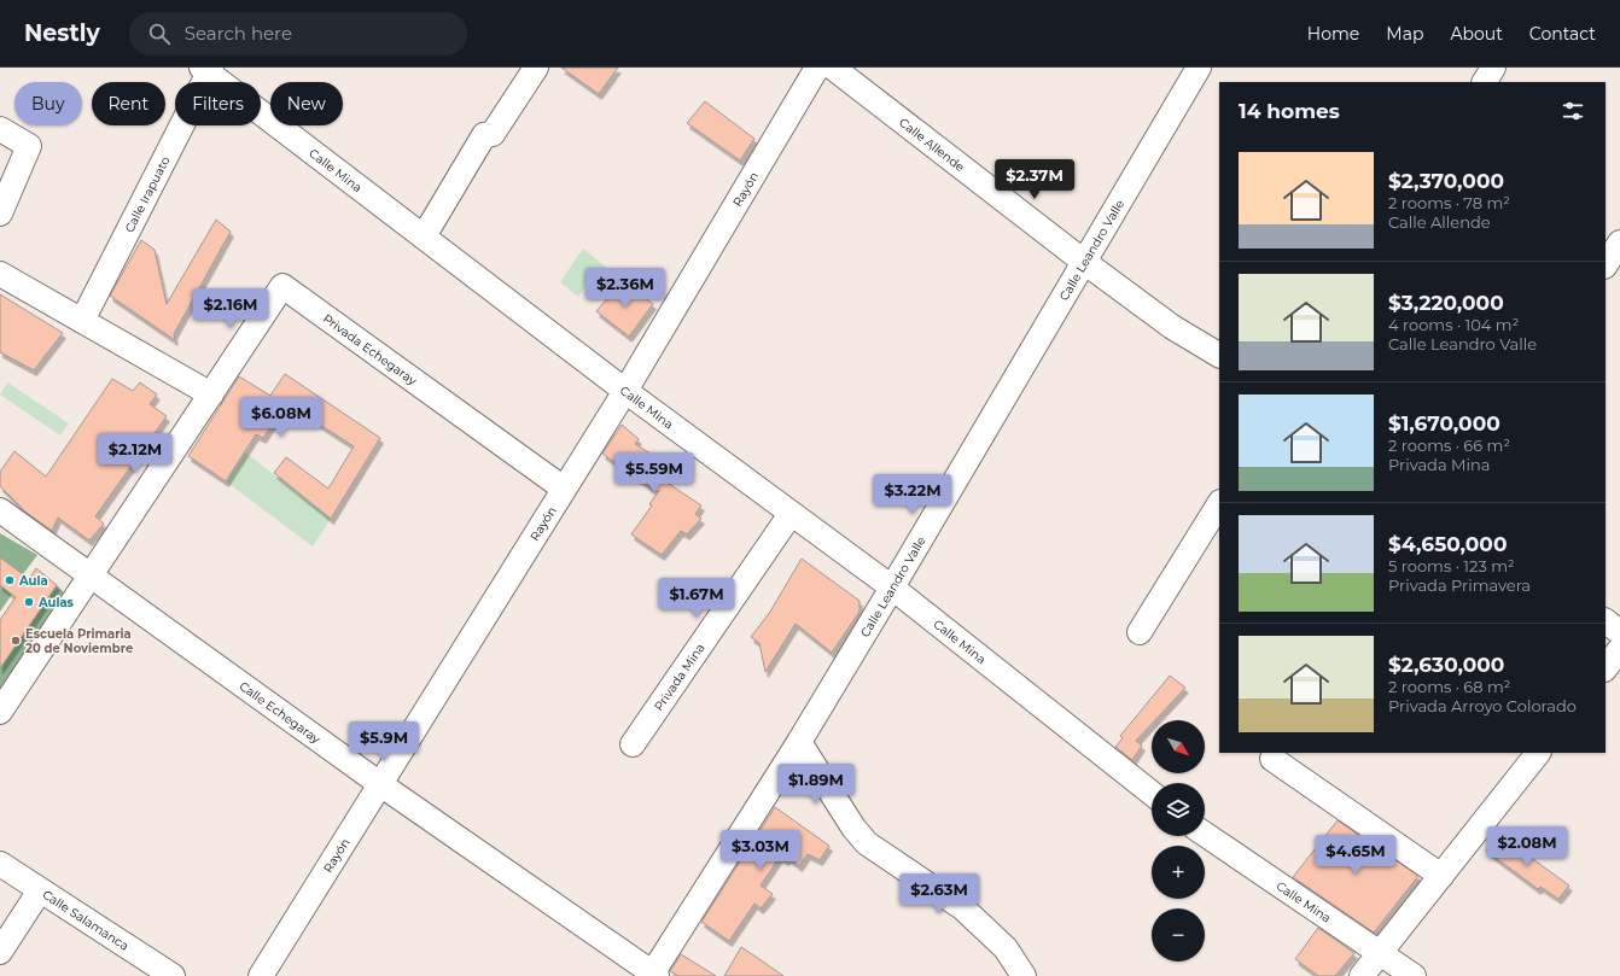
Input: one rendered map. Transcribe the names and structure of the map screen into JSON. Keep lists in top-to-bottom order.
{
  "streets": {
    "street": [
      "Calle Allende",
      "Calle Mina",
      "Rayón",
      "Calle Irapuato",
      "Calle Leandro Valle",
      "Privada Echegaray",
      "Privada Mina",
      "Calle Echegaray",
      "Calle Salamanca"
    ]
  },
  "crossings": [
    ["Calle Allende", "Calle Leandro Valle"],
    ["Calle Mina", "Rayón"],
    ["Calle Mina", "Calle Irapuato"],
    ["Calle Mina", "Calle Leandro Valle"],
    ["Calle Mina", "Privada Mina"],
    ["Rayón", "Privada Echegaray"],
    ["Rayón", "Calle Echegaray"],
    ["Calle Leandro Valle", "Calle Echegaray"],
    ["Privada Echegaray", "Calle Echegaray"]
  ],
  "places": ["Aula", "Aulas", "Escuela Primaria 20 de Noviembre"],
  "north": "bottom right",
  "page": {
    "header": "Nestly",
    "search": "Search here",
    "nav": [
      "Home",
      "Map",
      "About",
      "Contact"
    ],
    "chip": [
      "Buy",
      "Rent",
      "Filters",
      "New"
    ],
    "heading": "14 homes",
    "list": [
      {
        "name": "$2,370,000",
        "note": "2 rooms · 78 m² · Calle Allende"
      },
      {
        "name": "$3,220,000",
        "note": "4 rooms · 104 m² · Calle Leandro Valle"
      },
      {
        "name": "$1,670,000",
        "note": "2 rooms · 66 m² · Privada Mina"
      },
      {
        "name": "$4,650,000",
        "note": "5 rooms · 123 m² · Privada Primavera"
      },
      {
        "name": "$2,630,000",
        "note": "2 rooms · 68 m² · Privada Arroyo Colorado"
      }
    ],
    "price": [
      "$2.37M",
      "$2.36M",
      "$2.16M",
      "$6.08M",
      "$2.12M",
      "$5.59M",
      "$3.22M",
      "$1.67M",
      "$5.9M",
      "$1.89M",
      "$2.08M",
      "$3.03M",
      "$4.65M",
      "$2.63M"
    ],
    "map_buttons": ["+", "−"]
  }
}
